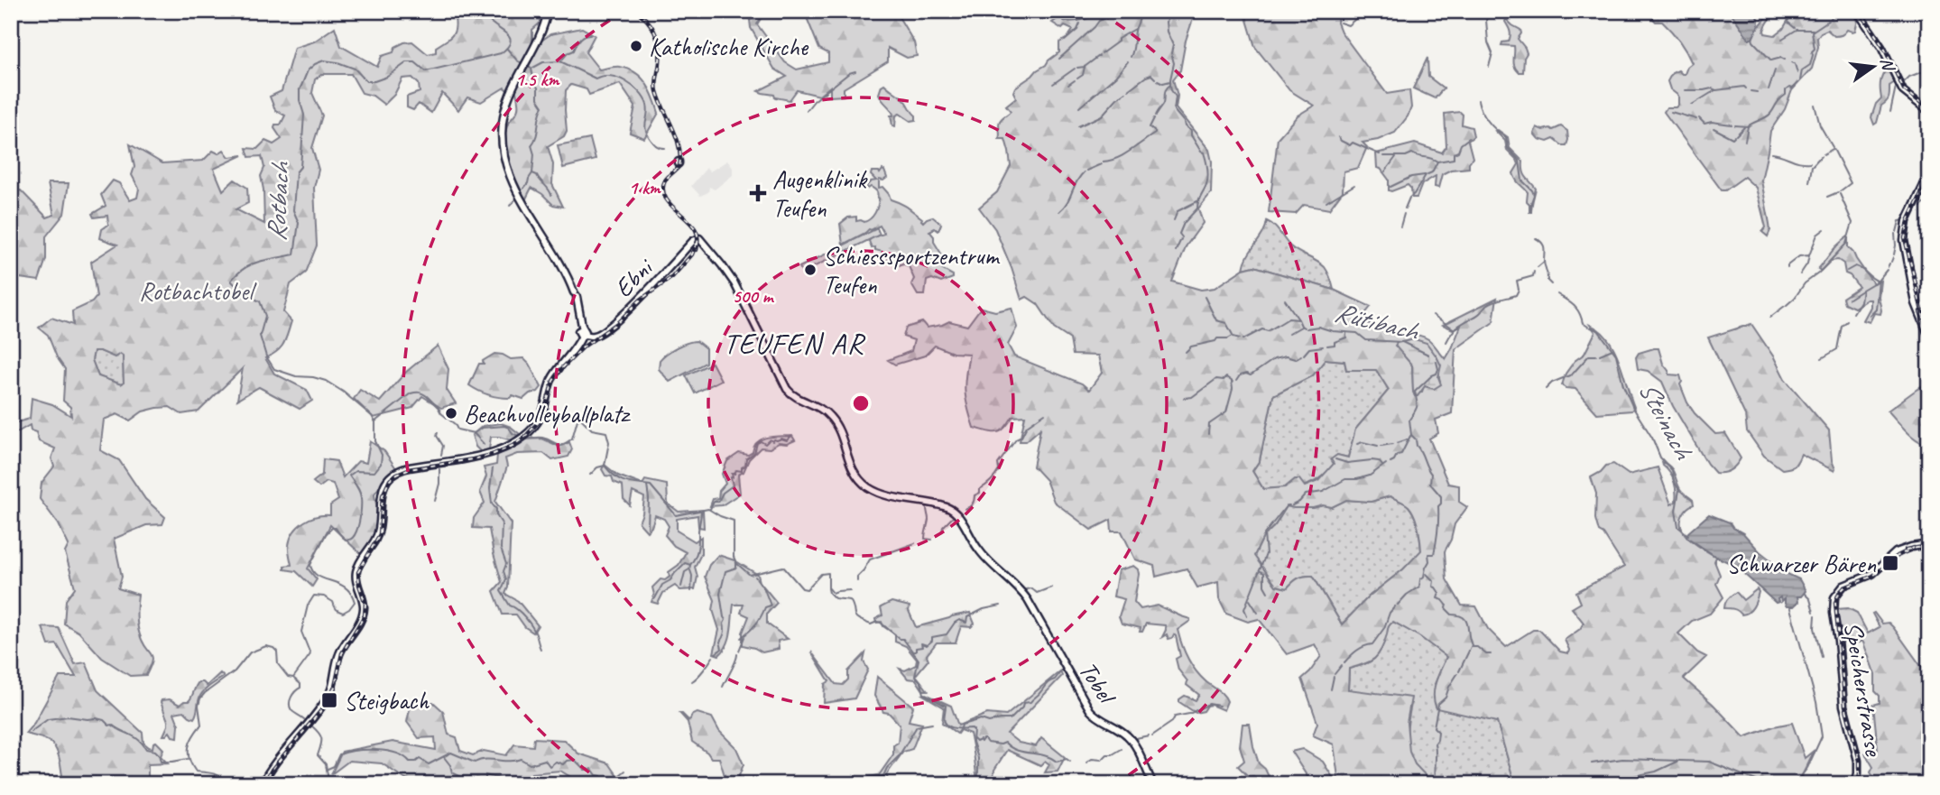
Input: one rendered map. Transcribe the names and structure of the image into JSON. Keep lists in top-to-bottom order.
{
  "streets": {
    "main road": ["Ebni", "Tobel", "Speicherstrasse"]
  },
  "crossings": [
    ["Ebni", "Tobel"]
  ],
  "districts": ["TEUFEN AR"],
  "water": ["Rotbach", "Rütibach", "Steinach"],
  "parks": ["Rotbachtobel"],
  "places": {
    "other": ["Katholische Kirche", "Schiesssportzentrum Teufen", "Beachvolleyballplatz"],
    "health": ["Augenklinik Teufen"],
    "transit": ["Schwarzer Bären", "Steigbach"]
  },
  "north": "right",
  "rings": ["1.5 km", "1 km", "500 m"]
}
